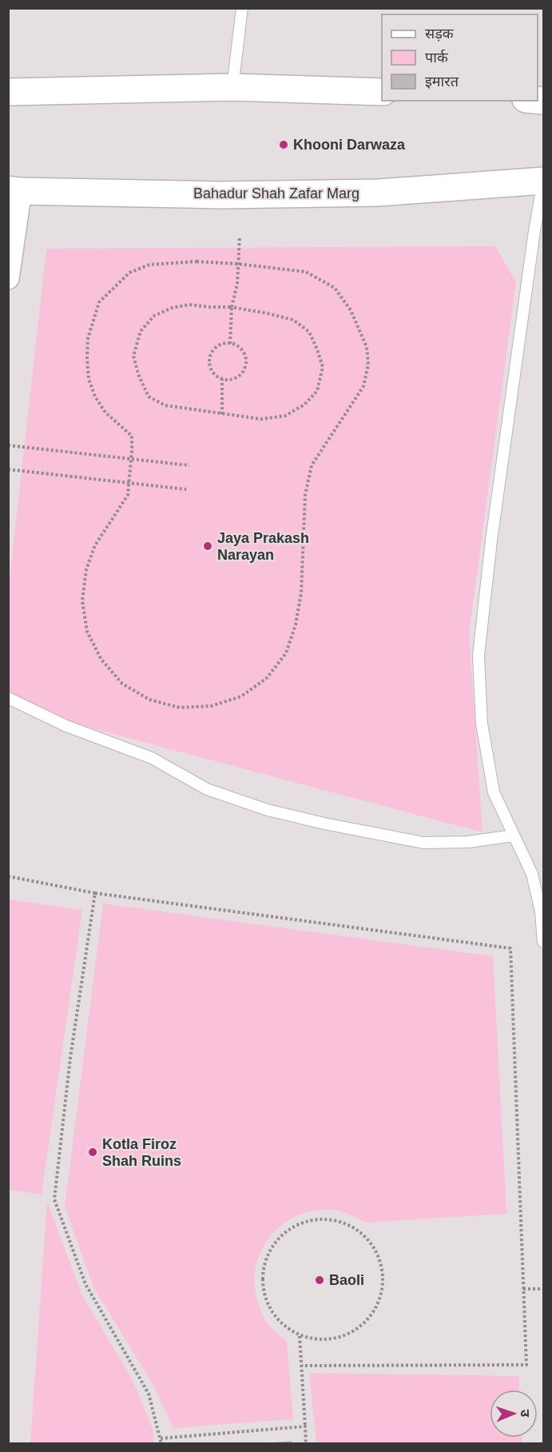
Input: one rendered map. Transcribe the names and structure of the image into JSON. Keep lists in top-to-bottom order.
{
  "streets": {
    "main road": ["Bahadur Shah Zafar Marg"]
  },
  "places": [
    "Khooni Darwaza",
    "Jaya Prakash Narayan",
    "Kotla Firoz Shah Ruins",
    "Baoli"
  ],
  "legend": ["सड़क", "पार्क", "इमारत"],
  "north": "right"
}
